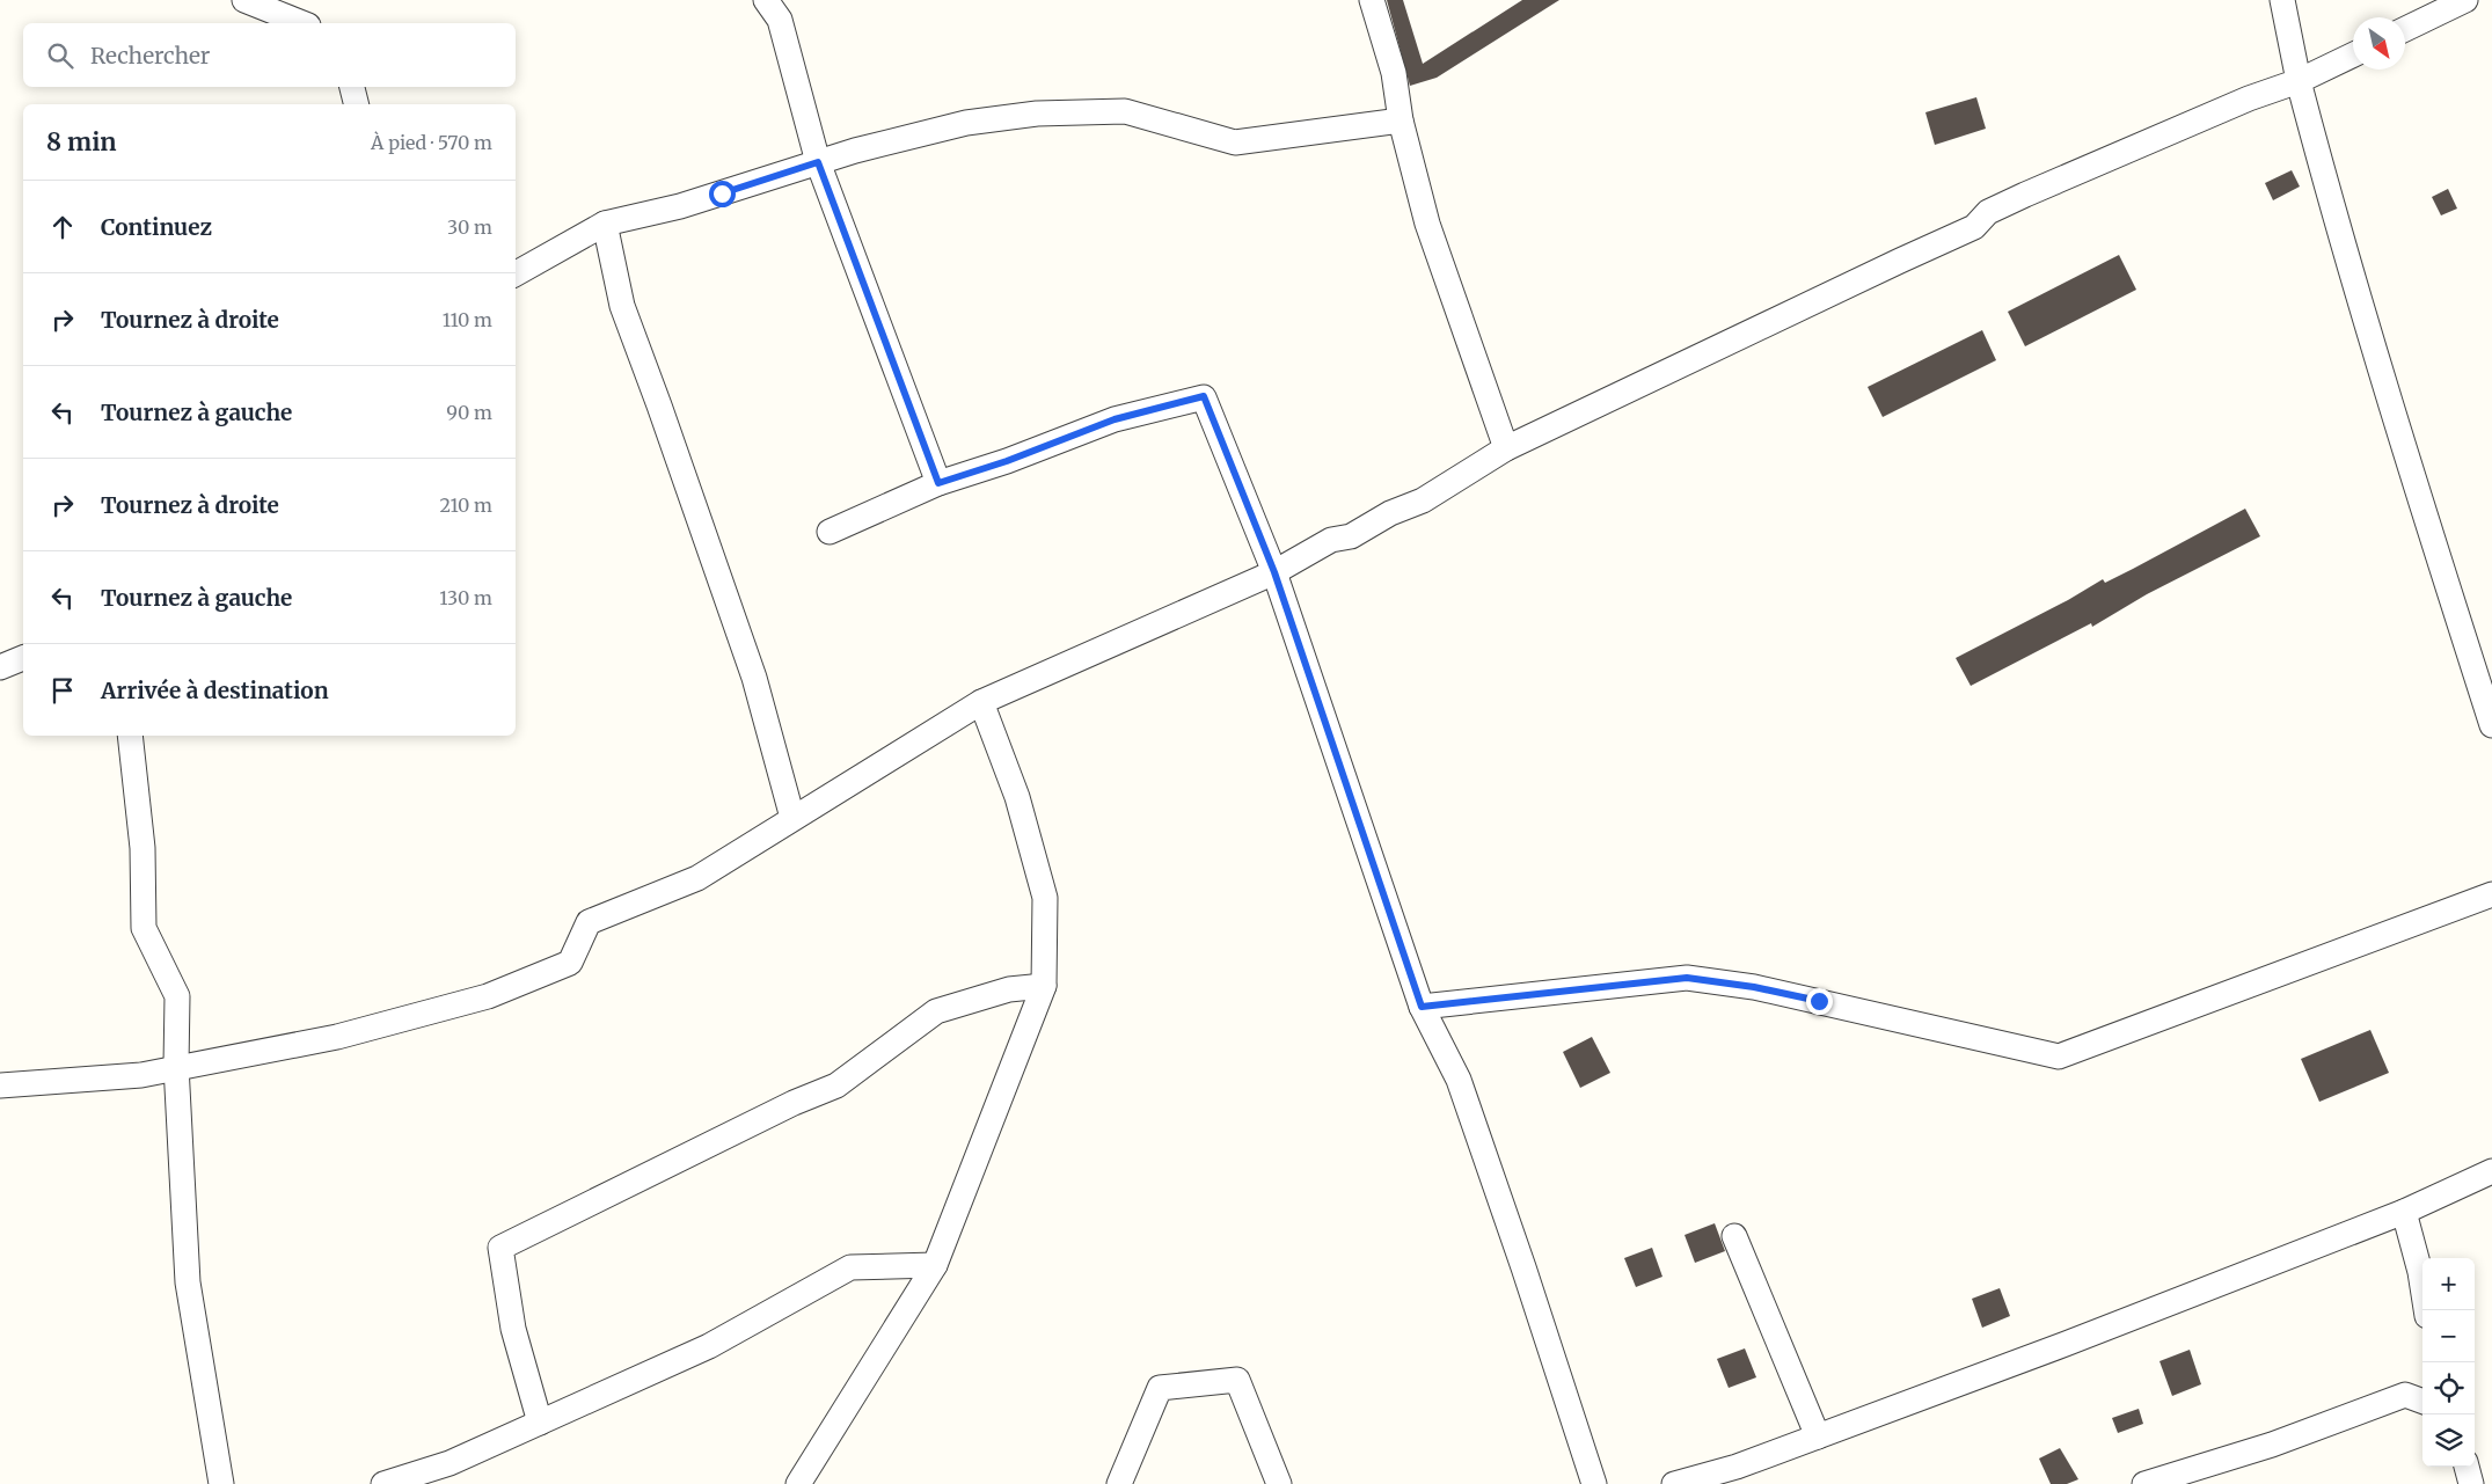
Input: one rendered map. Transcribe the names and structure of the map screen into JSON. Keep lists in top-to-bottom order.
{
  "north": "bottom right",
  "page": {
    "search": "Rechercher",
    "heading": ["8 min", "À pied · 570 m"],
    "list": [
      ["Continuez", "30 m"],
      ["Tournez à droite", "110 m"],
      ["Tournez à gauche", "90 m"],
      ["Tournez à droite", "210 m"],
      ["Tournez à gauche", "130 m"],
      "Arrivée à destination"
    ],
    "map_buttons": ["+", "−"]
  }
}
